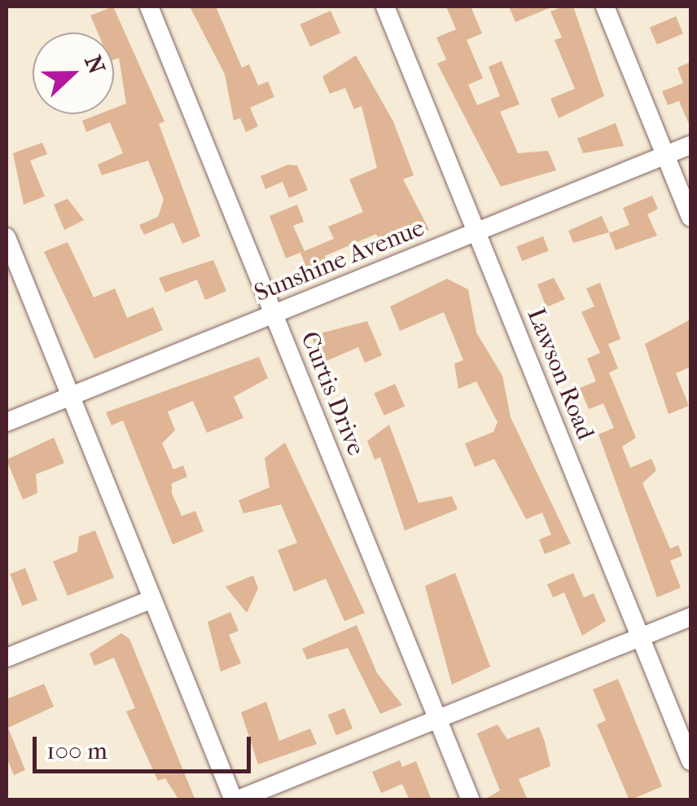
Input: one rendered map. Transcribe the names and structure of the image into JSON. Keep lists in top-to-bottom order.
{
  "streets": {
    "street": ["Sunshine Avenue", "Lawson Road", "Curtis Drive"]
  },
  "crossings": [
    ["Sunshine Avenue", "Lawson Road"],
    ["Sunshine Avenue", "Curtis Drive"]
  ],
  "scale_bar": "100 m",
  "north": "right"
}
